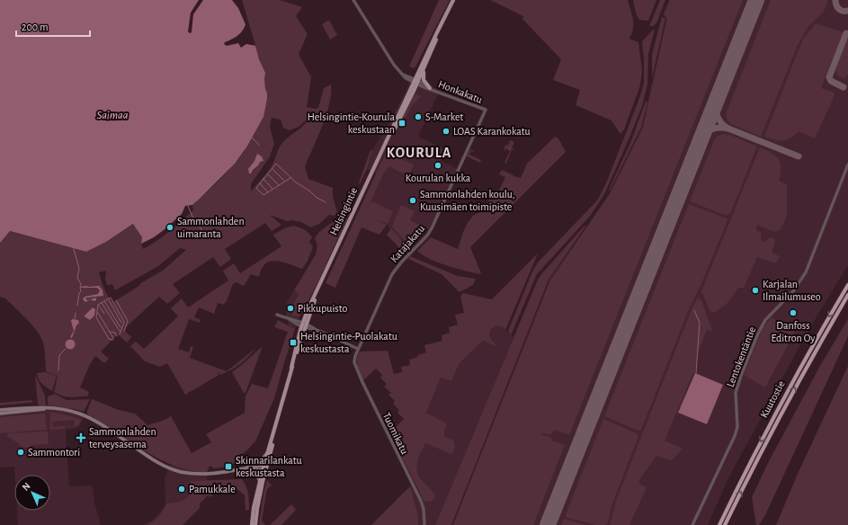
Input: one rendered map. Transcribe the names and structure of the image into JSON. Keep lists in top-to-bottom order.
{
  "streets": {
    "highway": ["Kuutostie"],
    "main road": ["Helsingintie"],
    "street": [
      "Honkakatu",
      "Katajakatu",
      "Lentokentäntie",
      "Tuomikatu"
    ]
  },
  "crossings": [
    ["Honkakatu", "Helsingintie"],
    ["Honkakatu", "Katajakatu"],
    ["Katajakatu", "Tuomikatu"]
  ],
  "districts": ["KOURULA"],
  "water": ["Saimaa"],
  "places": {
    "other": [
      "S-Market",
      "LOAS Karankokatu",
      "Kourulan kukka",
      "Sammonlahden koulu, Kuusimäen toimipiste",
      "Sammonlahden uimaranta",
      "Karjalan Ilmailumuseo",
      "Pikkupuisto",
      "Danfoss Editron Oy",
      "Sammontori",
      "Pamukkale"
    ],
    "transit": ["Helsingintie-Kourula keskustaan", "Helsingintie-Puolakatu keskustasta", "Skinnarilankatu keskustasta"],
    "health": ["Sammonlahden terveysasema"]
  },
  "scale_bar": "200 m",
  "north": "top left"
}
